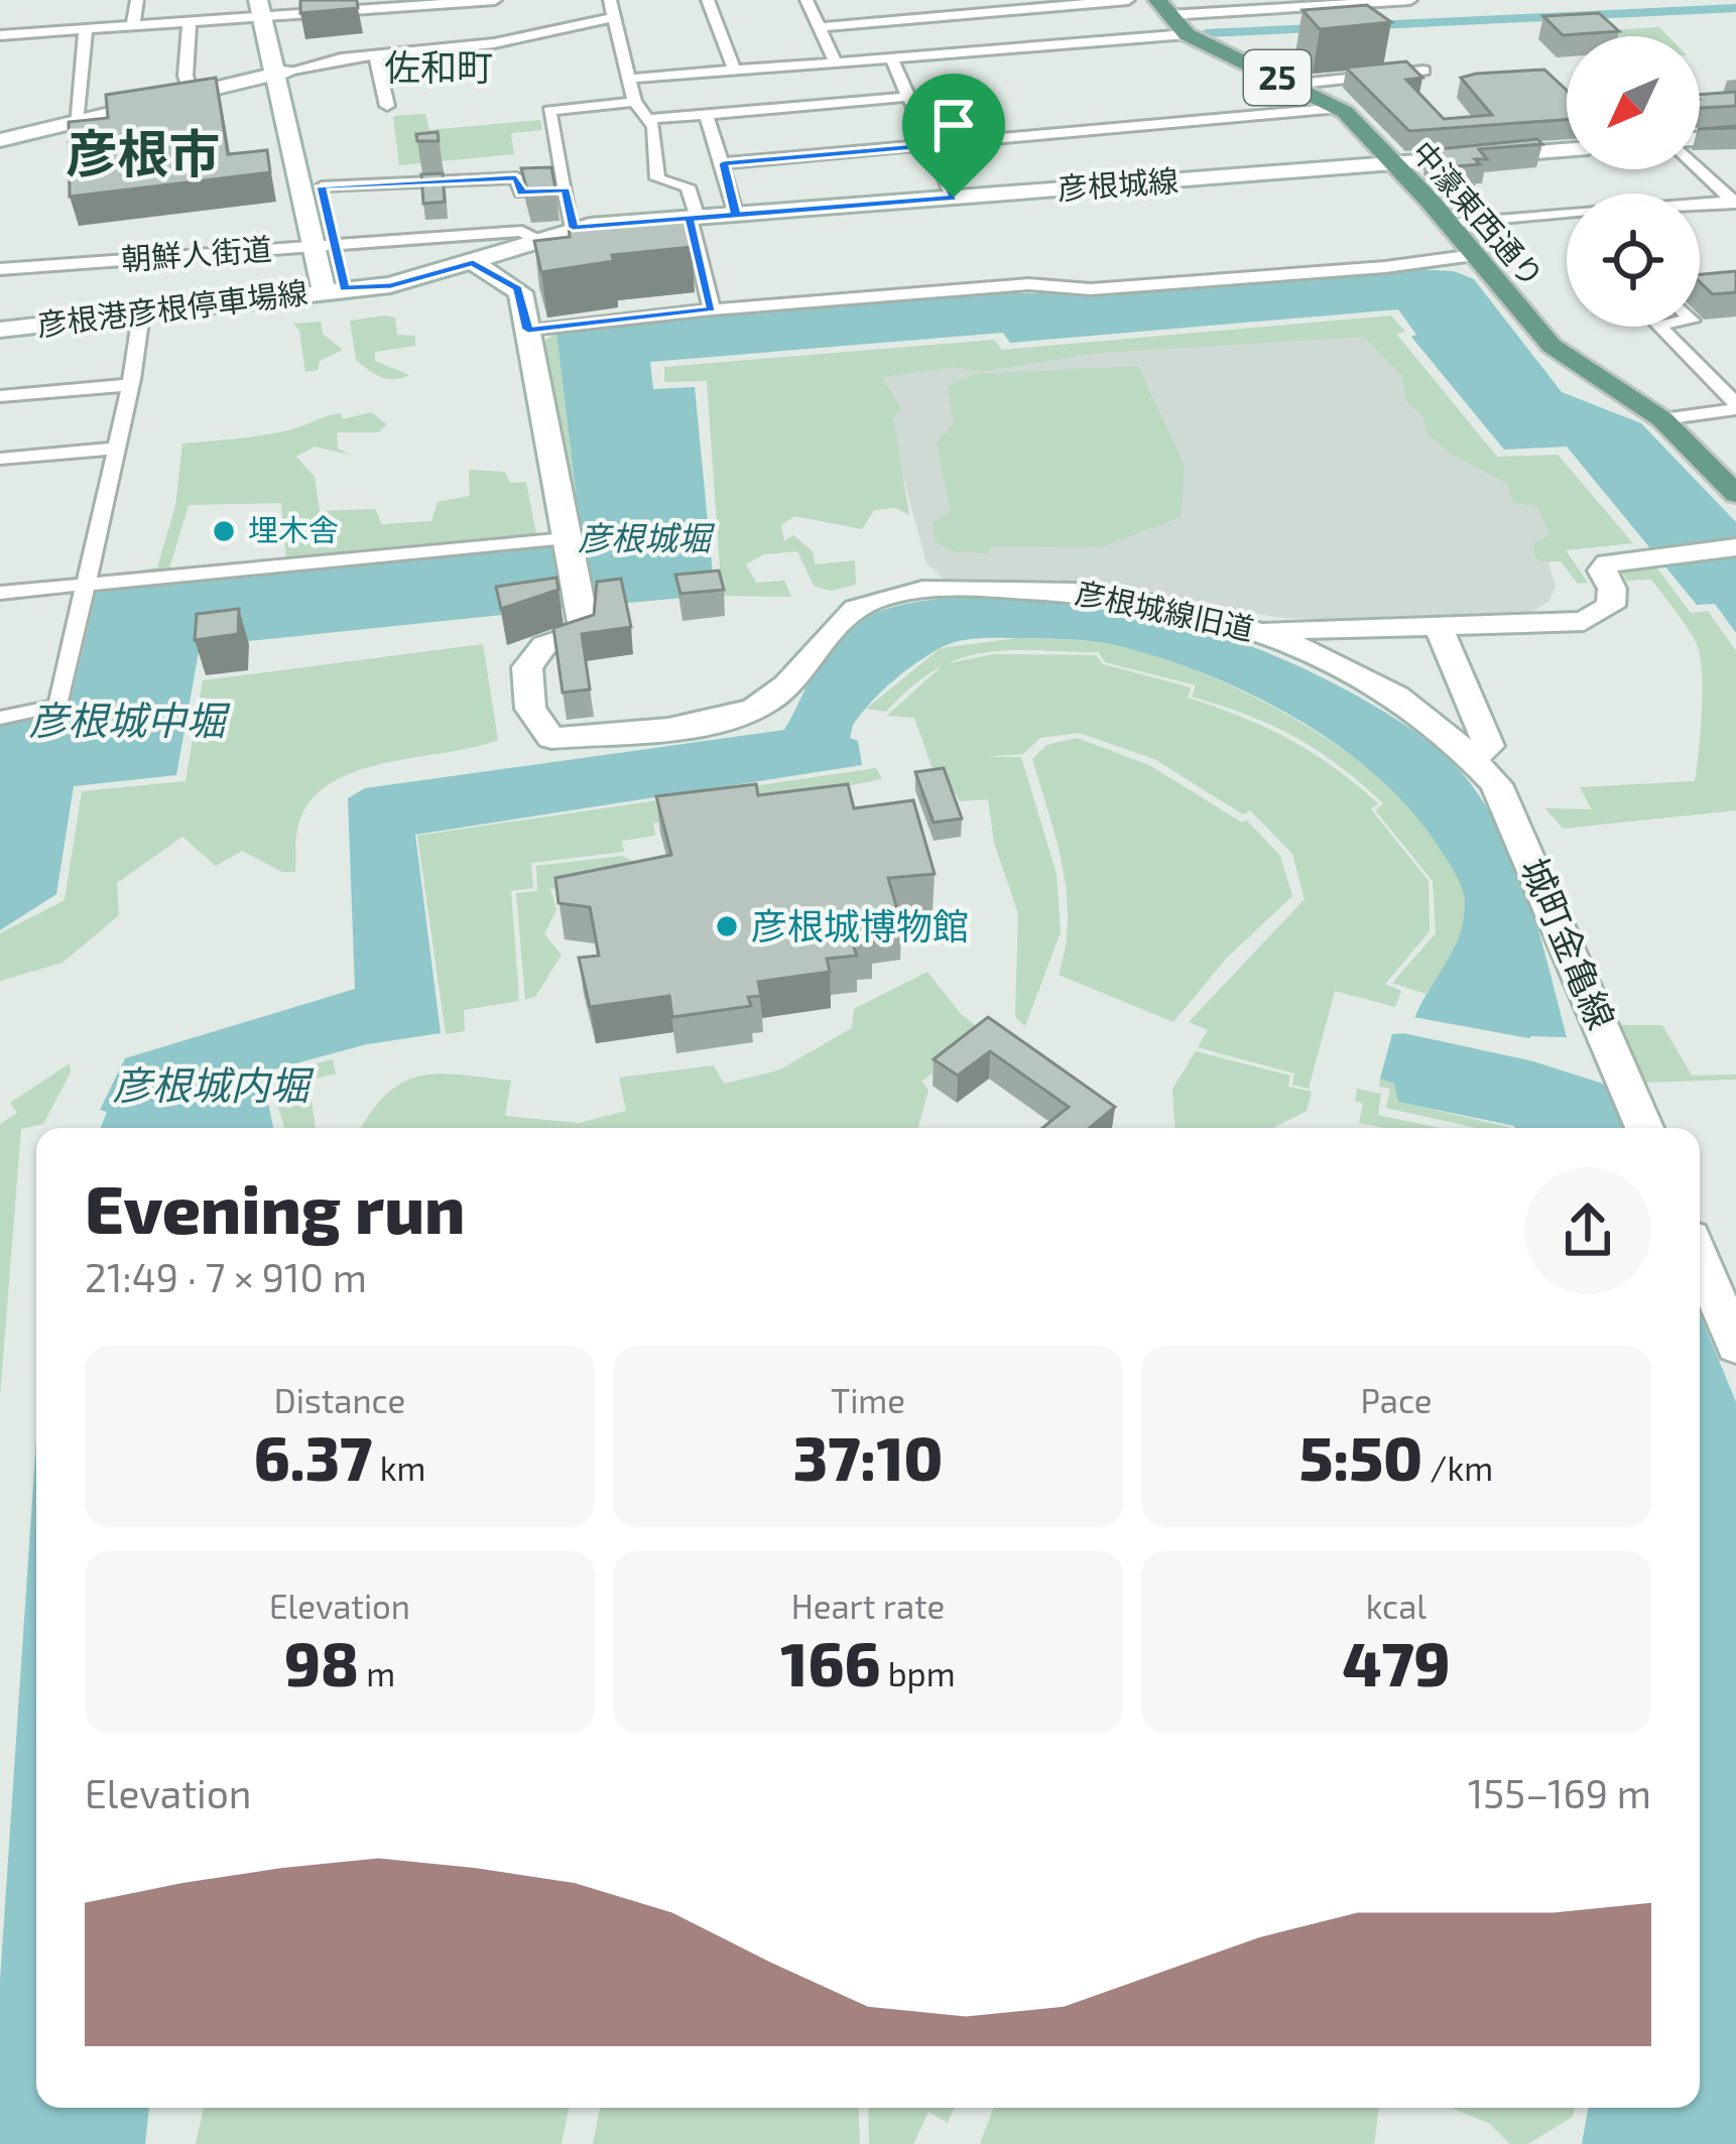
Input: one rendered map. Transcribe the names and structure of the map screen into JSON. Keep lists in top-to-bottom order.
{
  "streets": {
    "main road": ["25", "中濠東西通り"],
    "street": [
      "彦根城線",
      "朝鮮人街道",
      "彦根港彦根停車場線",
      "彦根城線旧道",
      "城町金亀線"
    ]
  },
  "crossings": [
    ["彦根城線", "中濠東西通り"],
    ["彦根城線", "朝鮮人街道"],
    ["彦根城線", "彦根港彦根停車場線"],
    ["彦根城線", "彦根城線旧道"],
    ["彦根城線旧道", "城町金亀線"]
  ],
  "districts": ["佐和町", "彦根市"],
  "water": ["彦根城堀", "彦根城中堀", "彦根城内堀"],
  "places": ["埋木舎", "彦根城博物館"],
  "north": "bottom left",
  "page": {
    "heading": ["Evening run", "21:49 · 7 × 910 m"],
    "stats": [
      ["Distance", "6.37 km"],
      ["Time", "37:10"],
      ["Pace", "5:50 /km"],
      ["Elevation", "98 m"],
      ["Heart rate", "166 bpm"],
      ["kcal", "479"]
    ],
    "chart": ["Elevation", "155–169 m"]
  }
}
